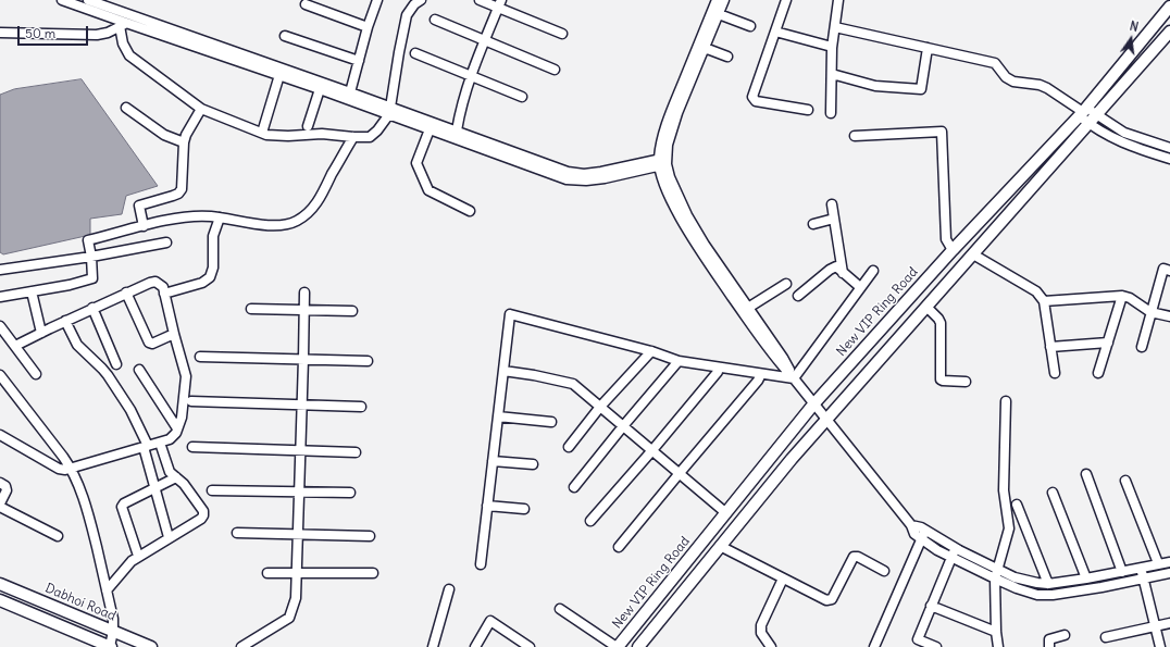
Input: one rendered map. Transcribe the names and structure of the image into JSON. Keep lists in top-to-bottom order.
{
  "streets": {
    "main road": ["New VIP Ring Road", "Dabhoi Road"]
  },
  "scale_bar": "50 m",
  "north": "top"
}
